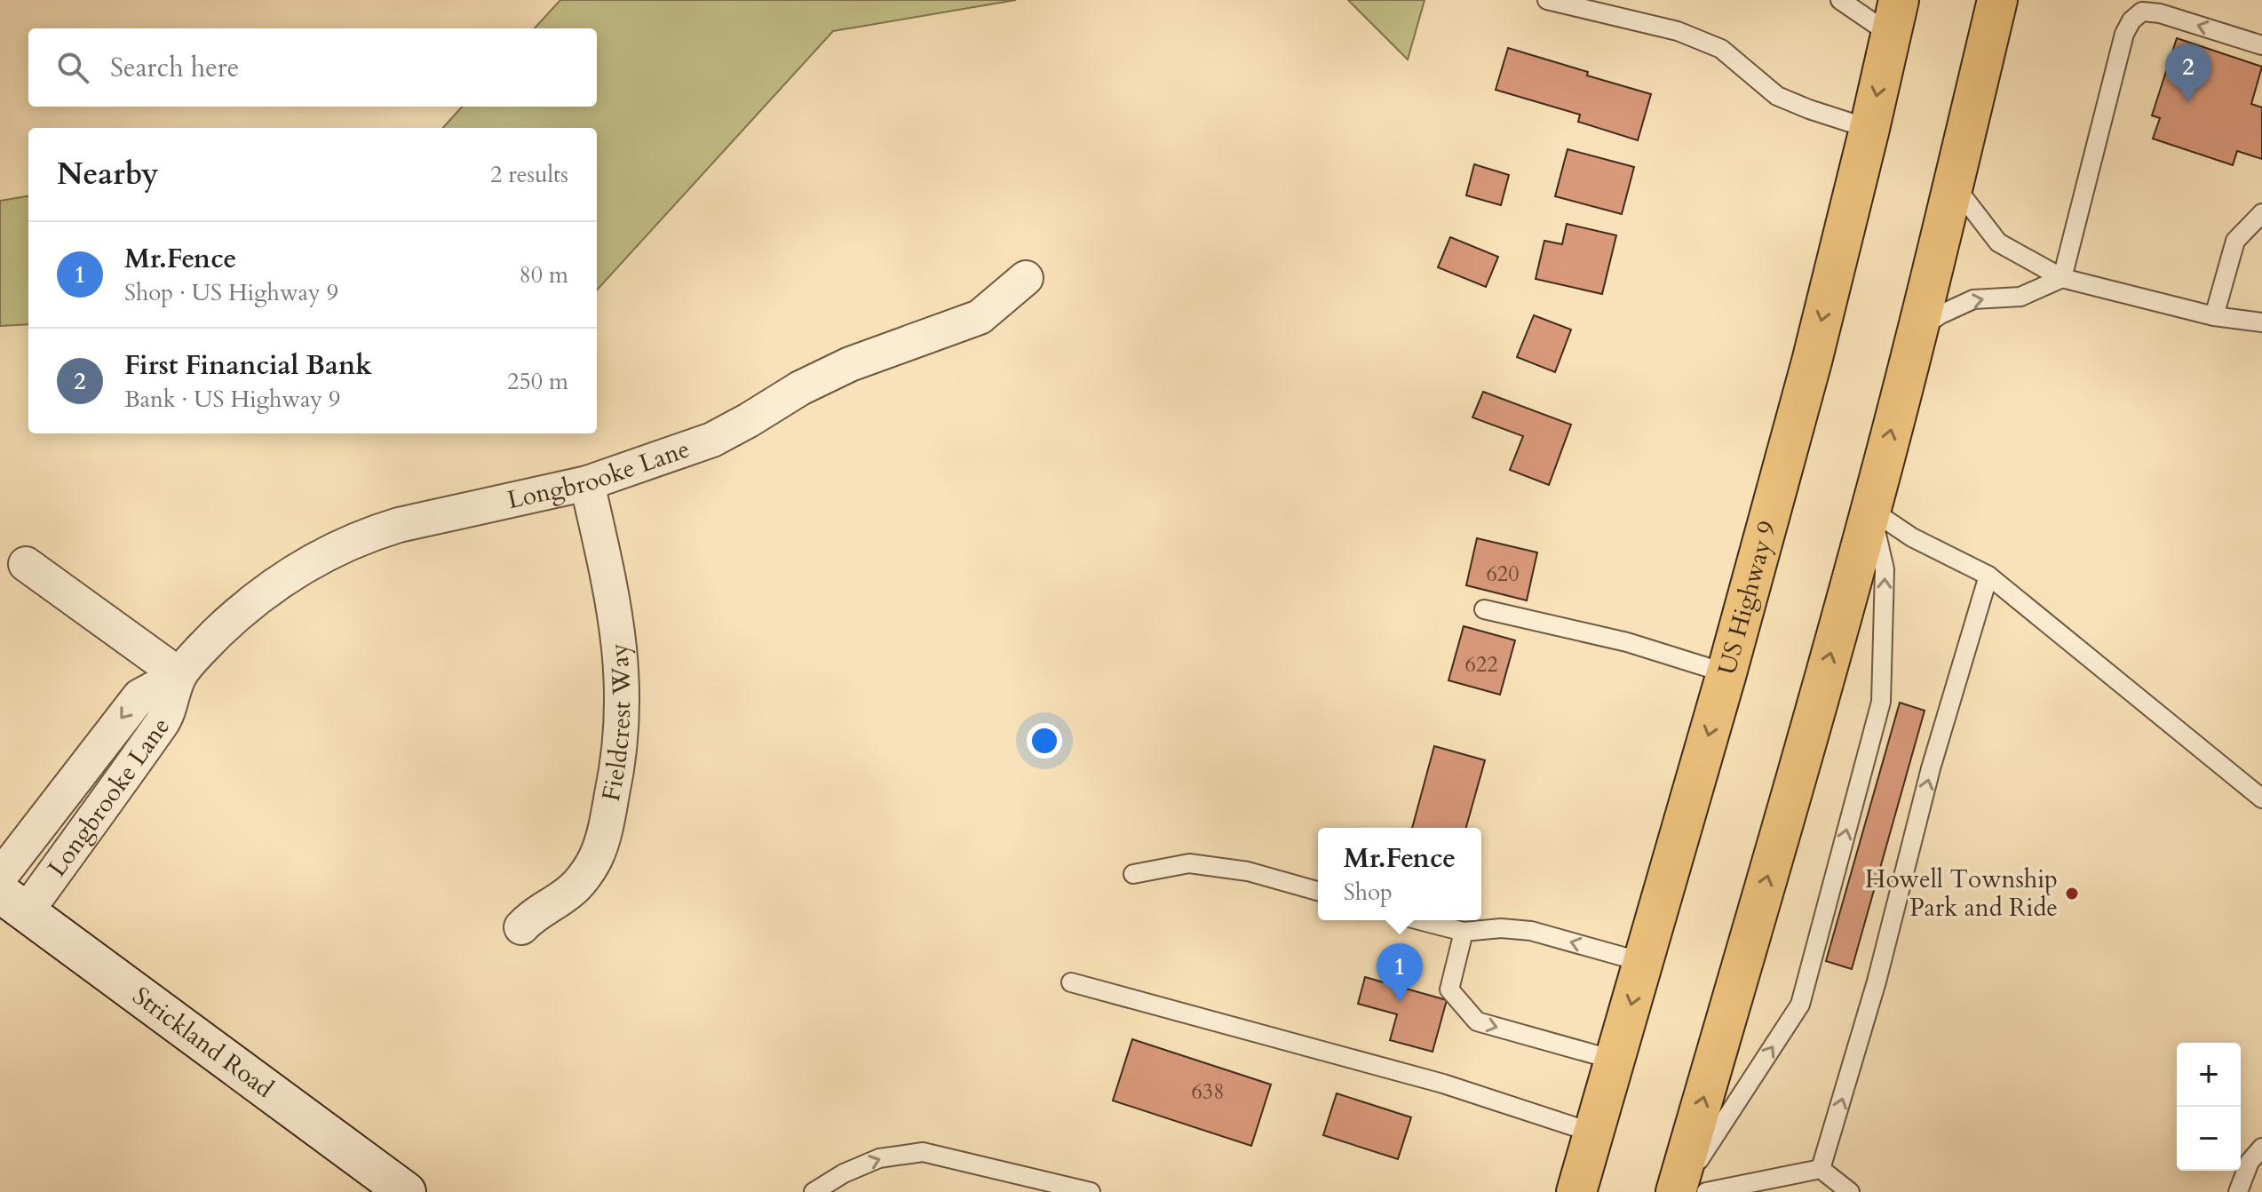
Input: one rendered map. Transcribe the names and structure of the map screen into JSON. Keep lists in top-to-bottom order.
{
  "streets": {
    "highway": ["US Highway 9"],
    "street": ["Longbrooke Lane", "Fieldcrest Way", "Strickland Road"]
  },
  "crossings": [
    ["Longbrooke Lane", "Fieldcrest Way"],
    ["Longbrooke Lane", "Strickland Road"]
  ],
  "places": ["Howell Township Park and Ride"],
  "house_numbers": ["620", "622", "638"],
  "page": {
    "search": "Search here",
    "pins": ["2", "1"],
    "heading": ["Nearby", "2 results"],
    "list": [
      {
        "mark": "1",
        "name": "Mr.Fence",
        "note": "Shop · US Highway 9",
        "value": "80 m"
      },
      {
        "mark": "2",
        "name": "First Financial Bank",
        "note": "Bank · US Highway 9",
        "value": "250 m"
      }
    ],
    "popup": ["Mr.Fence", "Shop"],
    "map_buttons": ["+", "−"]
  }
}
